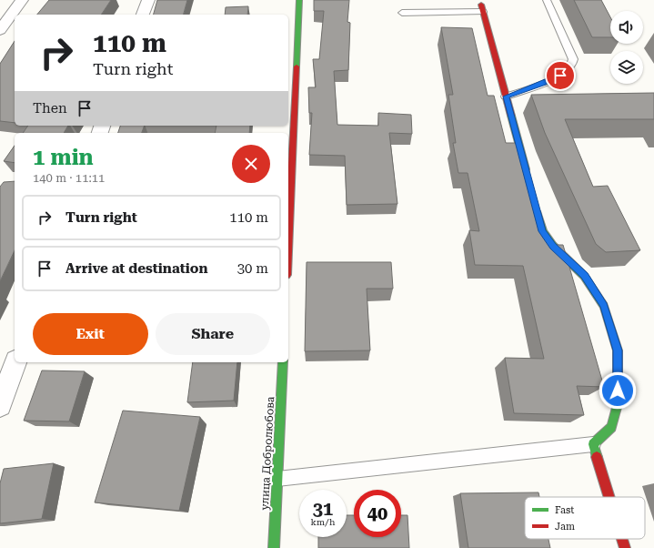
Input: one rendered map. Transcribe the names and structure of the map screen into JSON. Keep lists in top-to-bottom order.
{
  "streets": {
    "street": ["улица Добролюбова"]
  },
  "legend": ["Fast", "Jam"],
  "page": {
    "turn": ["110 m", "Turn right"],
    "then": "Then",
    "heading": ["1 min", "140 m · 11:11"],
    "list": [
      {
        "name": "Turn right",
        "value": "110 m"
      },
      {
        "name": "Arrive at destination",
        "value": "30 m"
      }
    ],
    "buttons": ["Exit", "Share"],
    "speed": "31 km/h",
    "limit": "40"
  }
}
